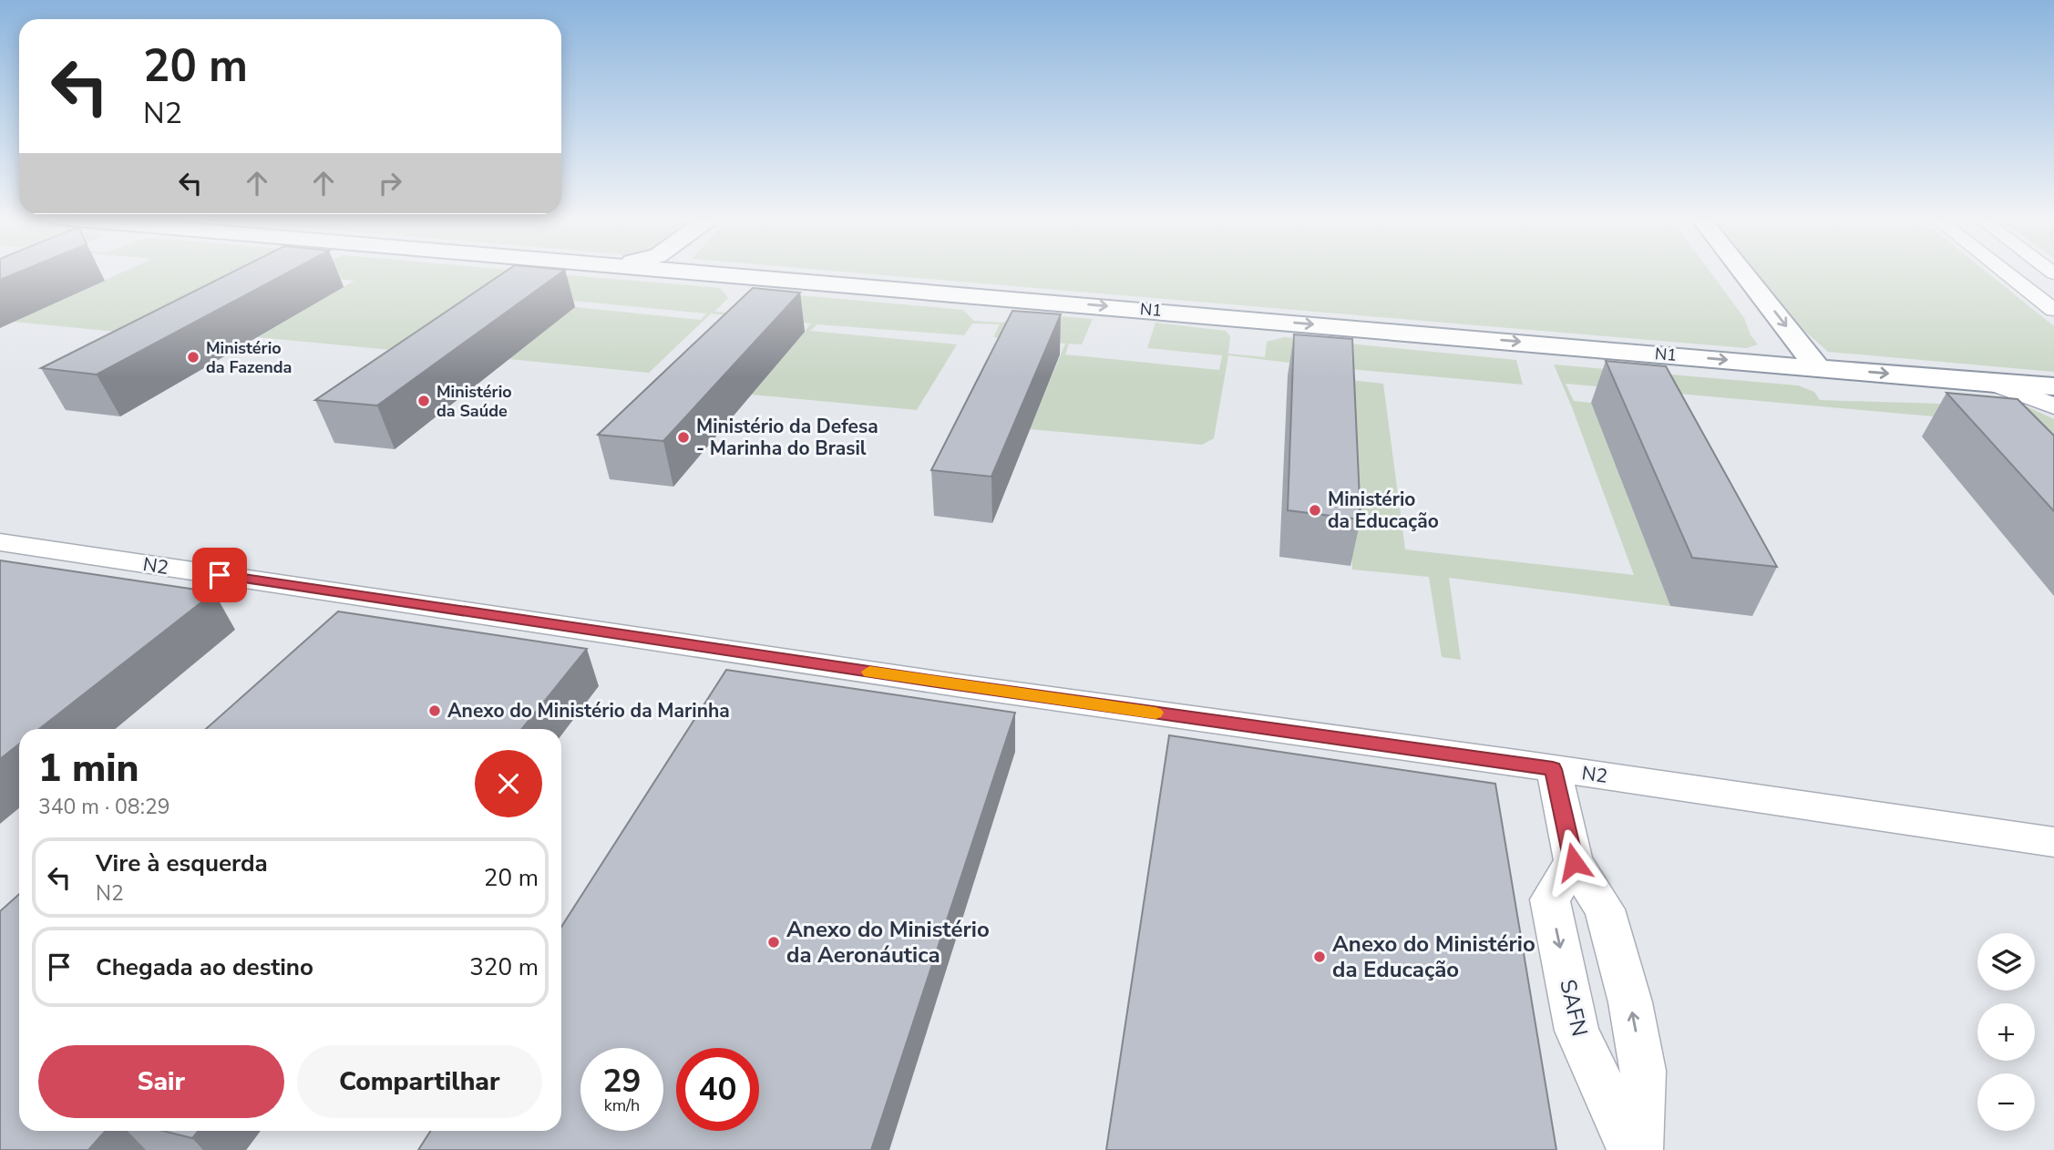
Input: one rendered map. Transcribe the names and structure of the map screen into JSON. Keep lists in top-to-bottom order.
{
  "streets": {
    "highway": ["N1"],
    "main road": ["N2", "SAFN"]
  },
  "one_way": ["N1"],
  "places": [
    "Ministério da Fazenda",
    "Ministério da Saúde",
    "Ministério da Defesa - Marinha do Brasil",
    "Ministério da Educação",
    "Anexo do Ministério da Marinha",
    "Anexo do Ministério da Aeronáutica",
    "Anexo do Ministério da Educação"
  ],
  "page": {
    "turn": ["20 m", "N2"],
    "heading": ["1 min", "340 m · 08:29"],
    "list": [
      {
        "name": "Vire à esquerda",
        "note": "N2",
        "value": "20 m"
      },
      {
        "name": "Chegada ao destino",
        "value": "320 m"
      }
    ],
    "map_buttons": ["+", "−"],
    "buttons": ["Sair", "Compartilhar"],
    "speed": "29 km/h",
    "limit": "40"
  }
}
